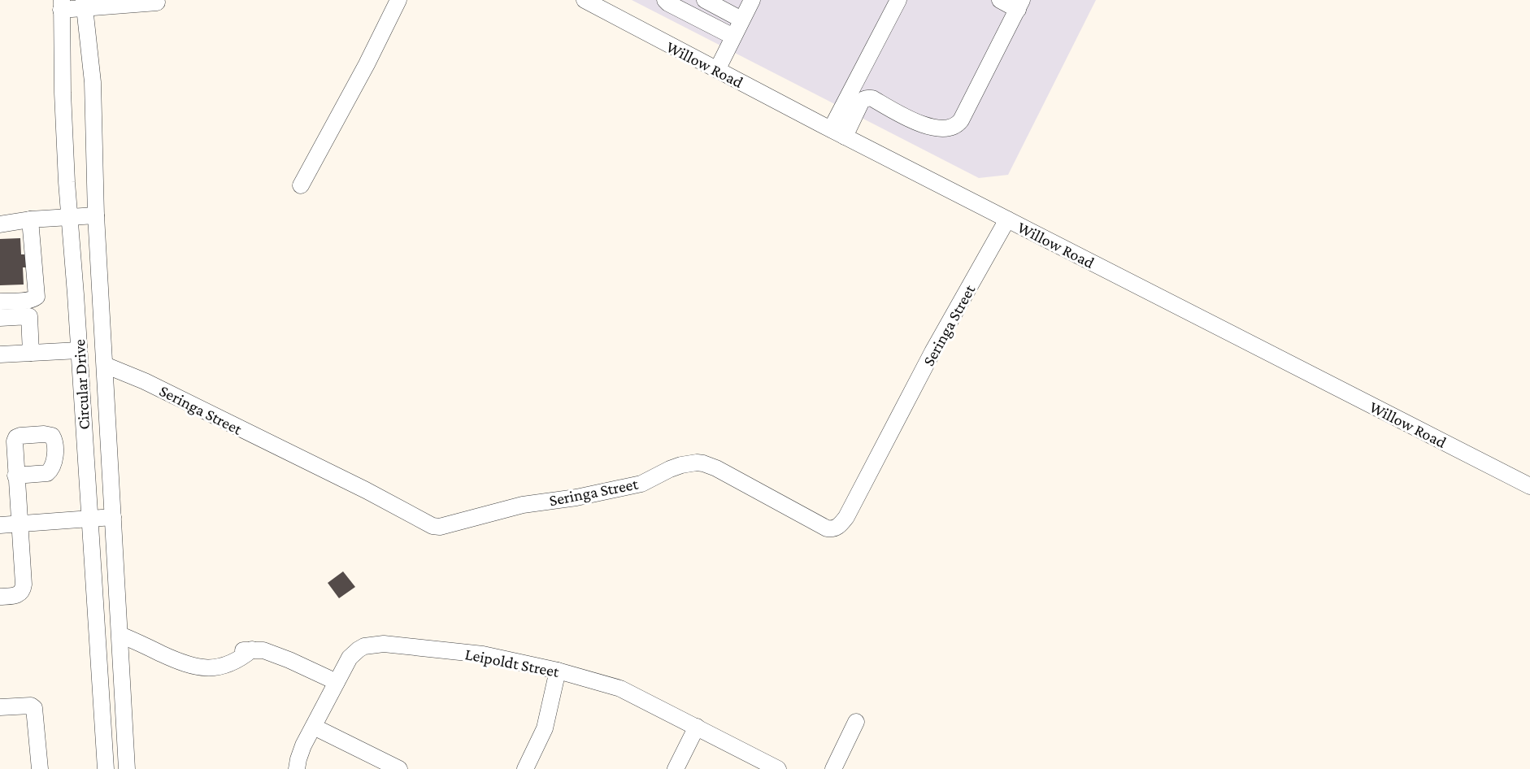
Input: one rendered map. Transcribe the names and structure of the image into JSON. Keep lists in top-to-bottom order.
{
  "streets": {
    "street": [
      "Willow Road",
      "Seringa Street",
      "Circular Drive",
      "Leipoldt Street"
    ]
  },
  "crossings": [
    ["Willow Road", "Seringa Street"],
    ["Seringa Street", "Circular Drive"]
  ]
}
